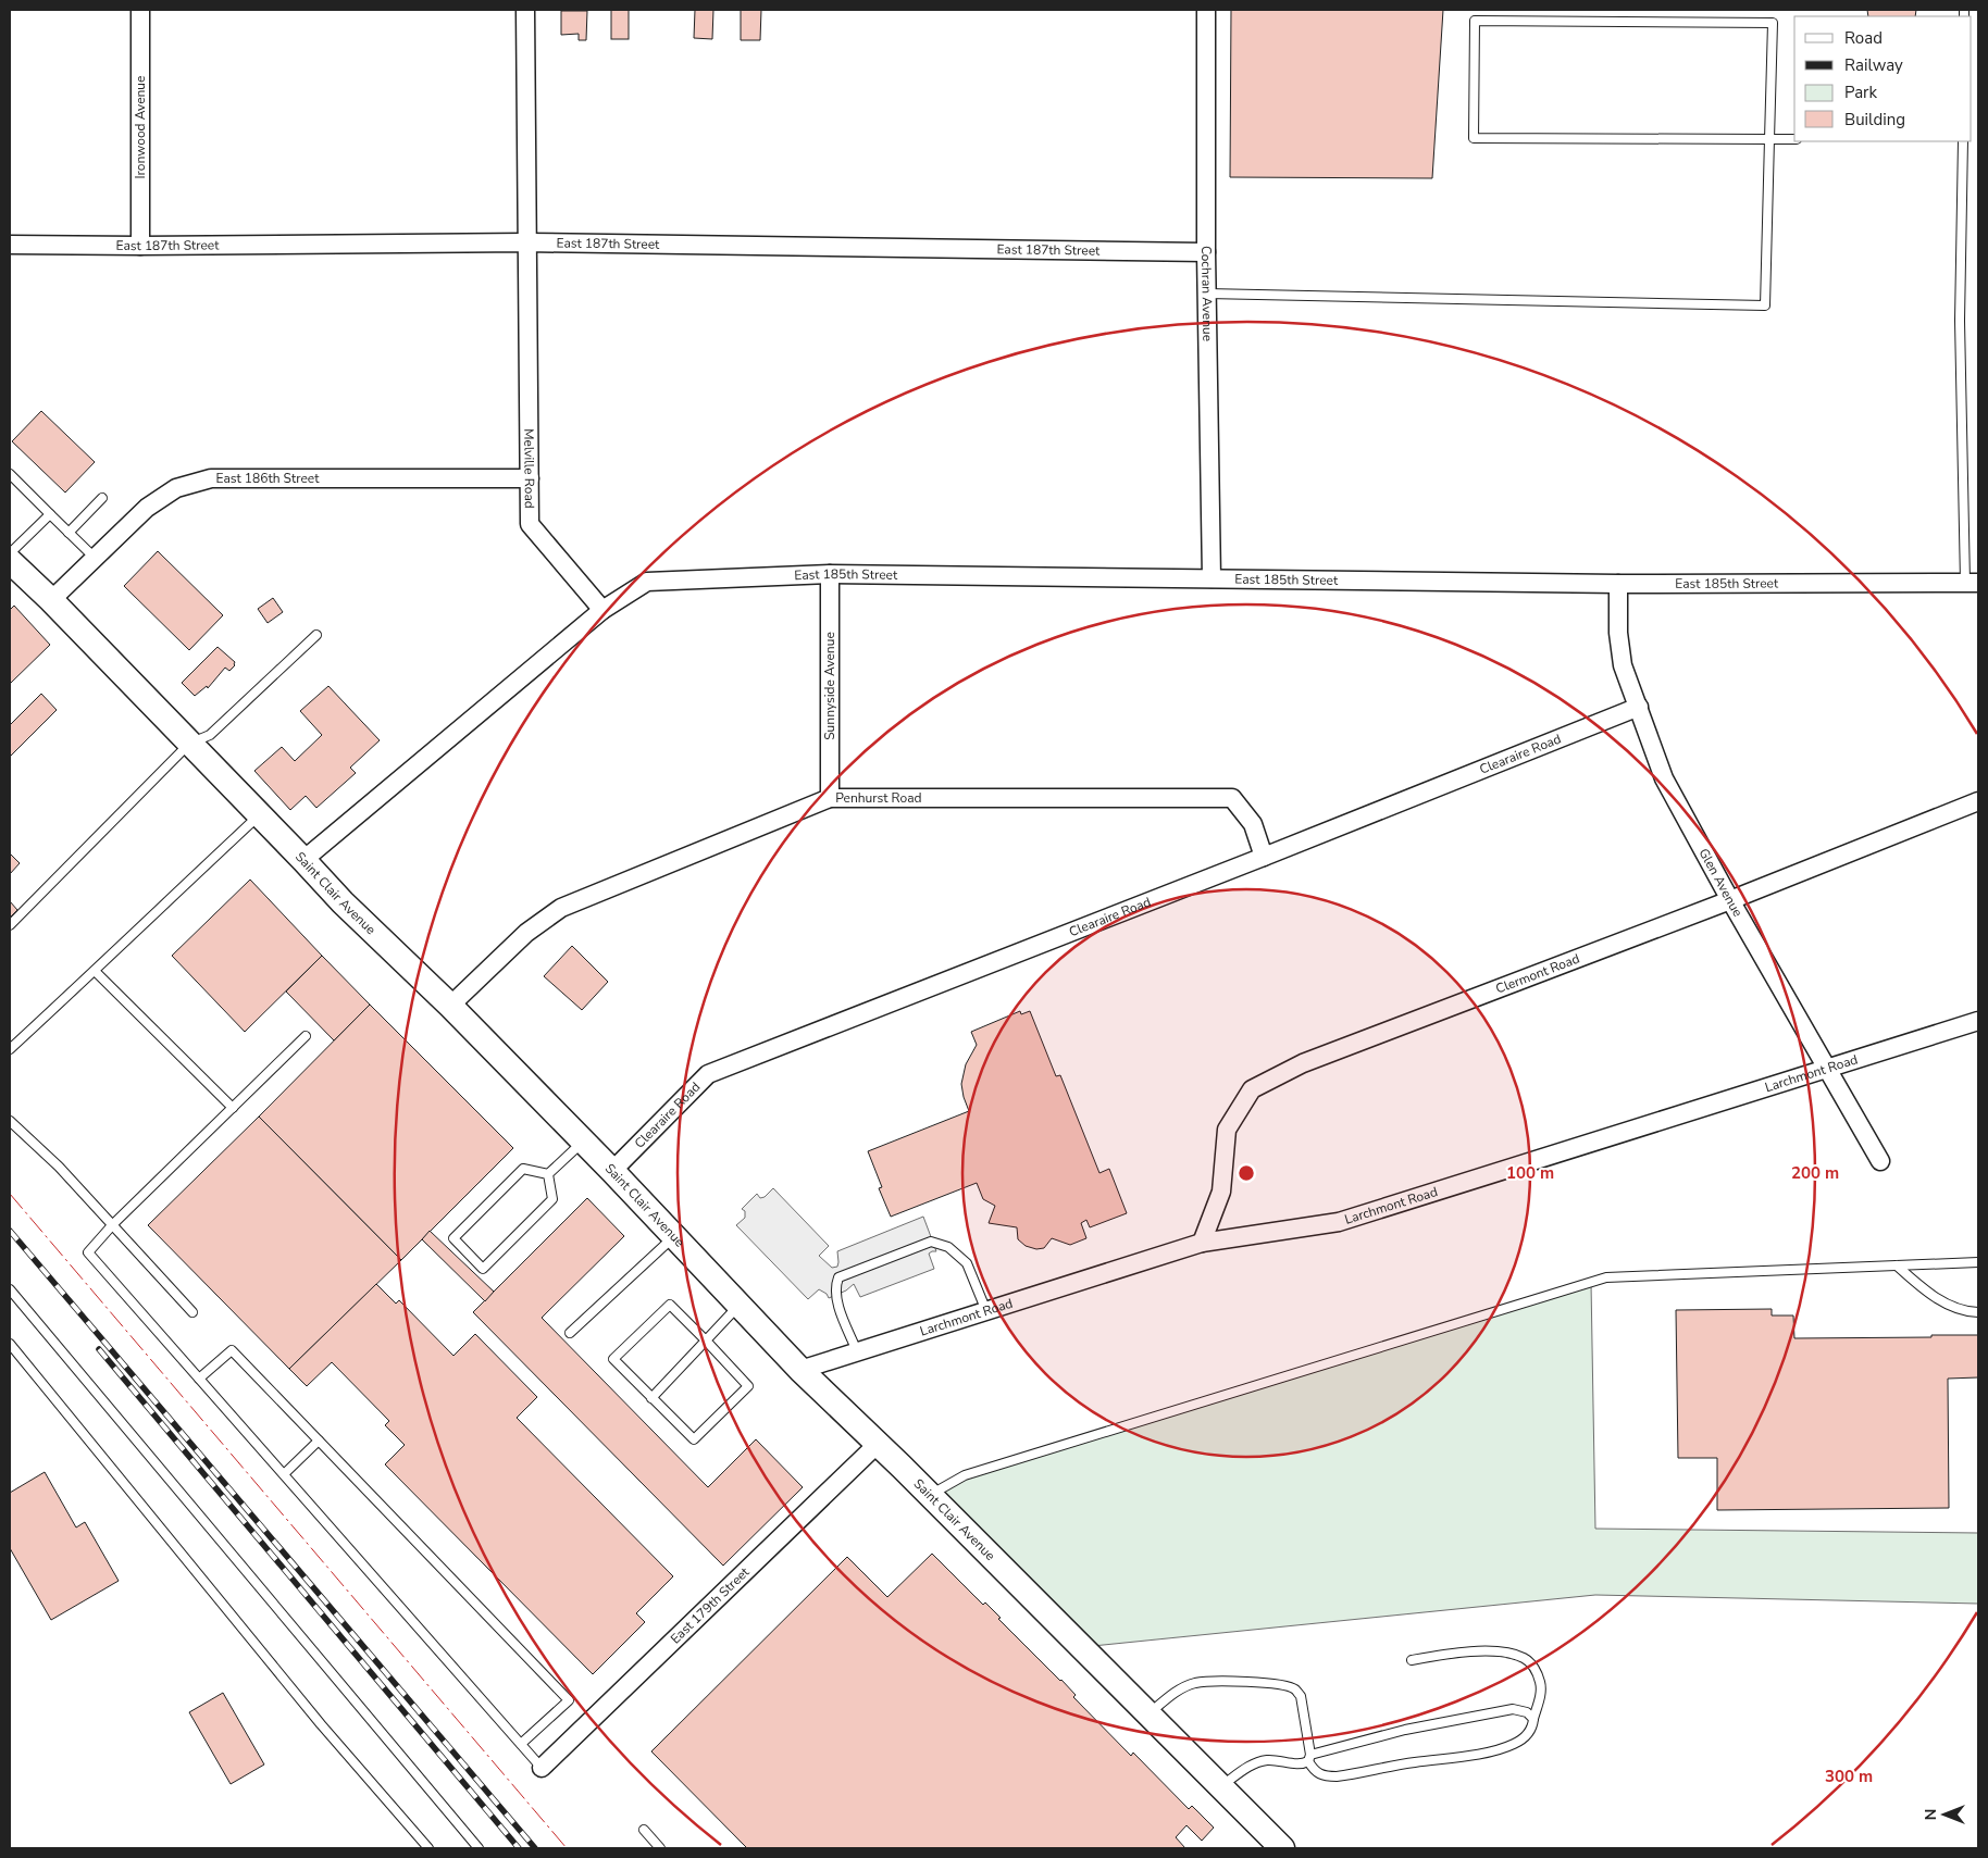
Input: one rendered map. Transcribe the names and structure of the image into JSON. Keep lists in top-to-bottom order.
{
  "streets": {
    "street": [
      "Ironwood Avenue",
      "East 187th Street",
      "Cochran Avenue",
      "Melville Road",
      "East 186th Street",
      "East 185th Street",
      "Sunnyside Avenue",
      "Clearaire Road",
      "Penhurst Road",
      "Glen Avenue",
      "Saint Clair Avenue",
      "Clermont Road",
      "Larchmont Road",
      "East 179th Street"
    ]
  },
  "crossings": [
    ["Ironwood Avenue", "East 187th Street"],
    ["East 187th Street", "Cochran Avenue"],
    ["East 187th Street", "Melville Road"],
    ["Cochran Avenue", "East 185th Street"],
    ["Melville Road", "East 186th Street"],
    ["Melville Road", "East 185th Street"],
    ["East 186th Street", "Saint Clair Avenue"],
    ["East 185th Street", "Sunnyside Avenue"],
    ["East 185th Street", "Glen Avenue"],
    ["Sunnyside Avenue", "Penhurst Road"],
    ["Clearaire Road", "Penhurst Road"],
    ["Clearaire Road", "Glen Avenue"],
    ["Clearaire Road", "Saint Clair Avenue"],
    ["Penhurst Road", "Saint Clair Avenue"],
    ["Glen Avenue", "Clermont Road"],
    ["Glen Avenue", "Larchmont Road"],
    ["Saint Clair Avenue", "Larchmont Road"],
    ["Saint Clair Avenue", "East 179th Street"],
    ["Clermont Road", "Larchmont Road"]
  ],
  "legend": [
    "Road",
    "Railway",
    "Park",
    "Building"
  ],
  "north": "left",
  "rings": ["100 m", "200 m", "300 m"]
}
